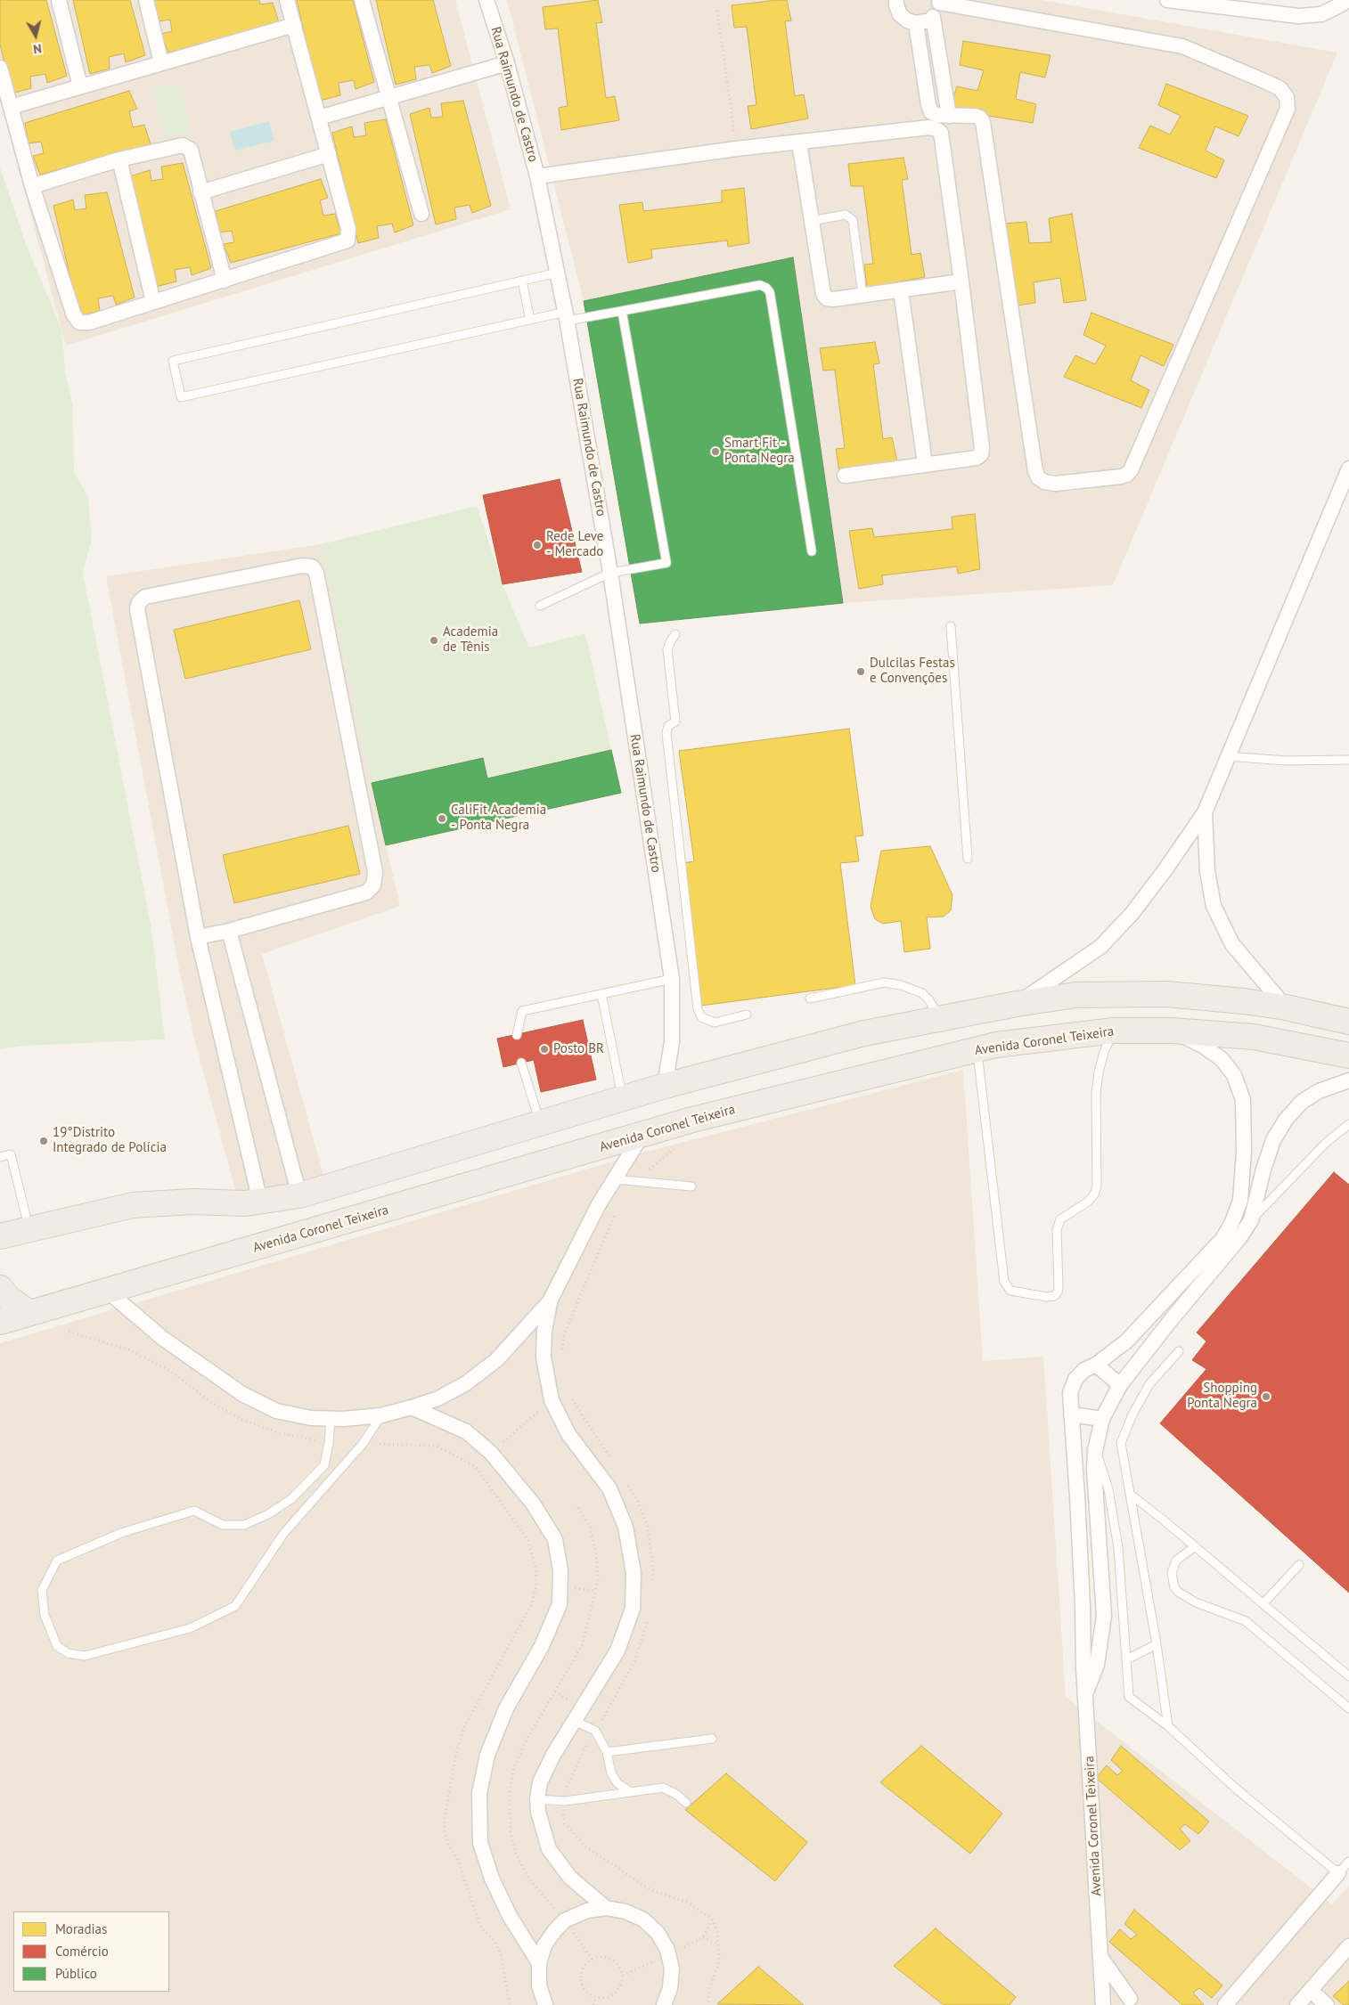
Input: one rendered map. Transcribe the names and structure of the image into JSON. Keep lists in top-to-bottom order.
{
  "streets": {
    "highway": ["Avenida Coronel Teixeira"],
    "street": ["Rua Raimundo de Castro"]
  },
  "places": [
    "Smart Fit - Ponta Negra",
    "Rede Leve - Mercado",
    "Academia de Tênis",
    "Dulcilas Festas e Convenções",
    "CaliFit Academia - Ponta Negra",
    "Posto BR",
    "19°Distrito Integrado de Polícia",
    "Shopping Ponta Negra"
  ],
  "legend": ["Moradias", "Comércio", "Público"],
  "north": "bottom"
}
